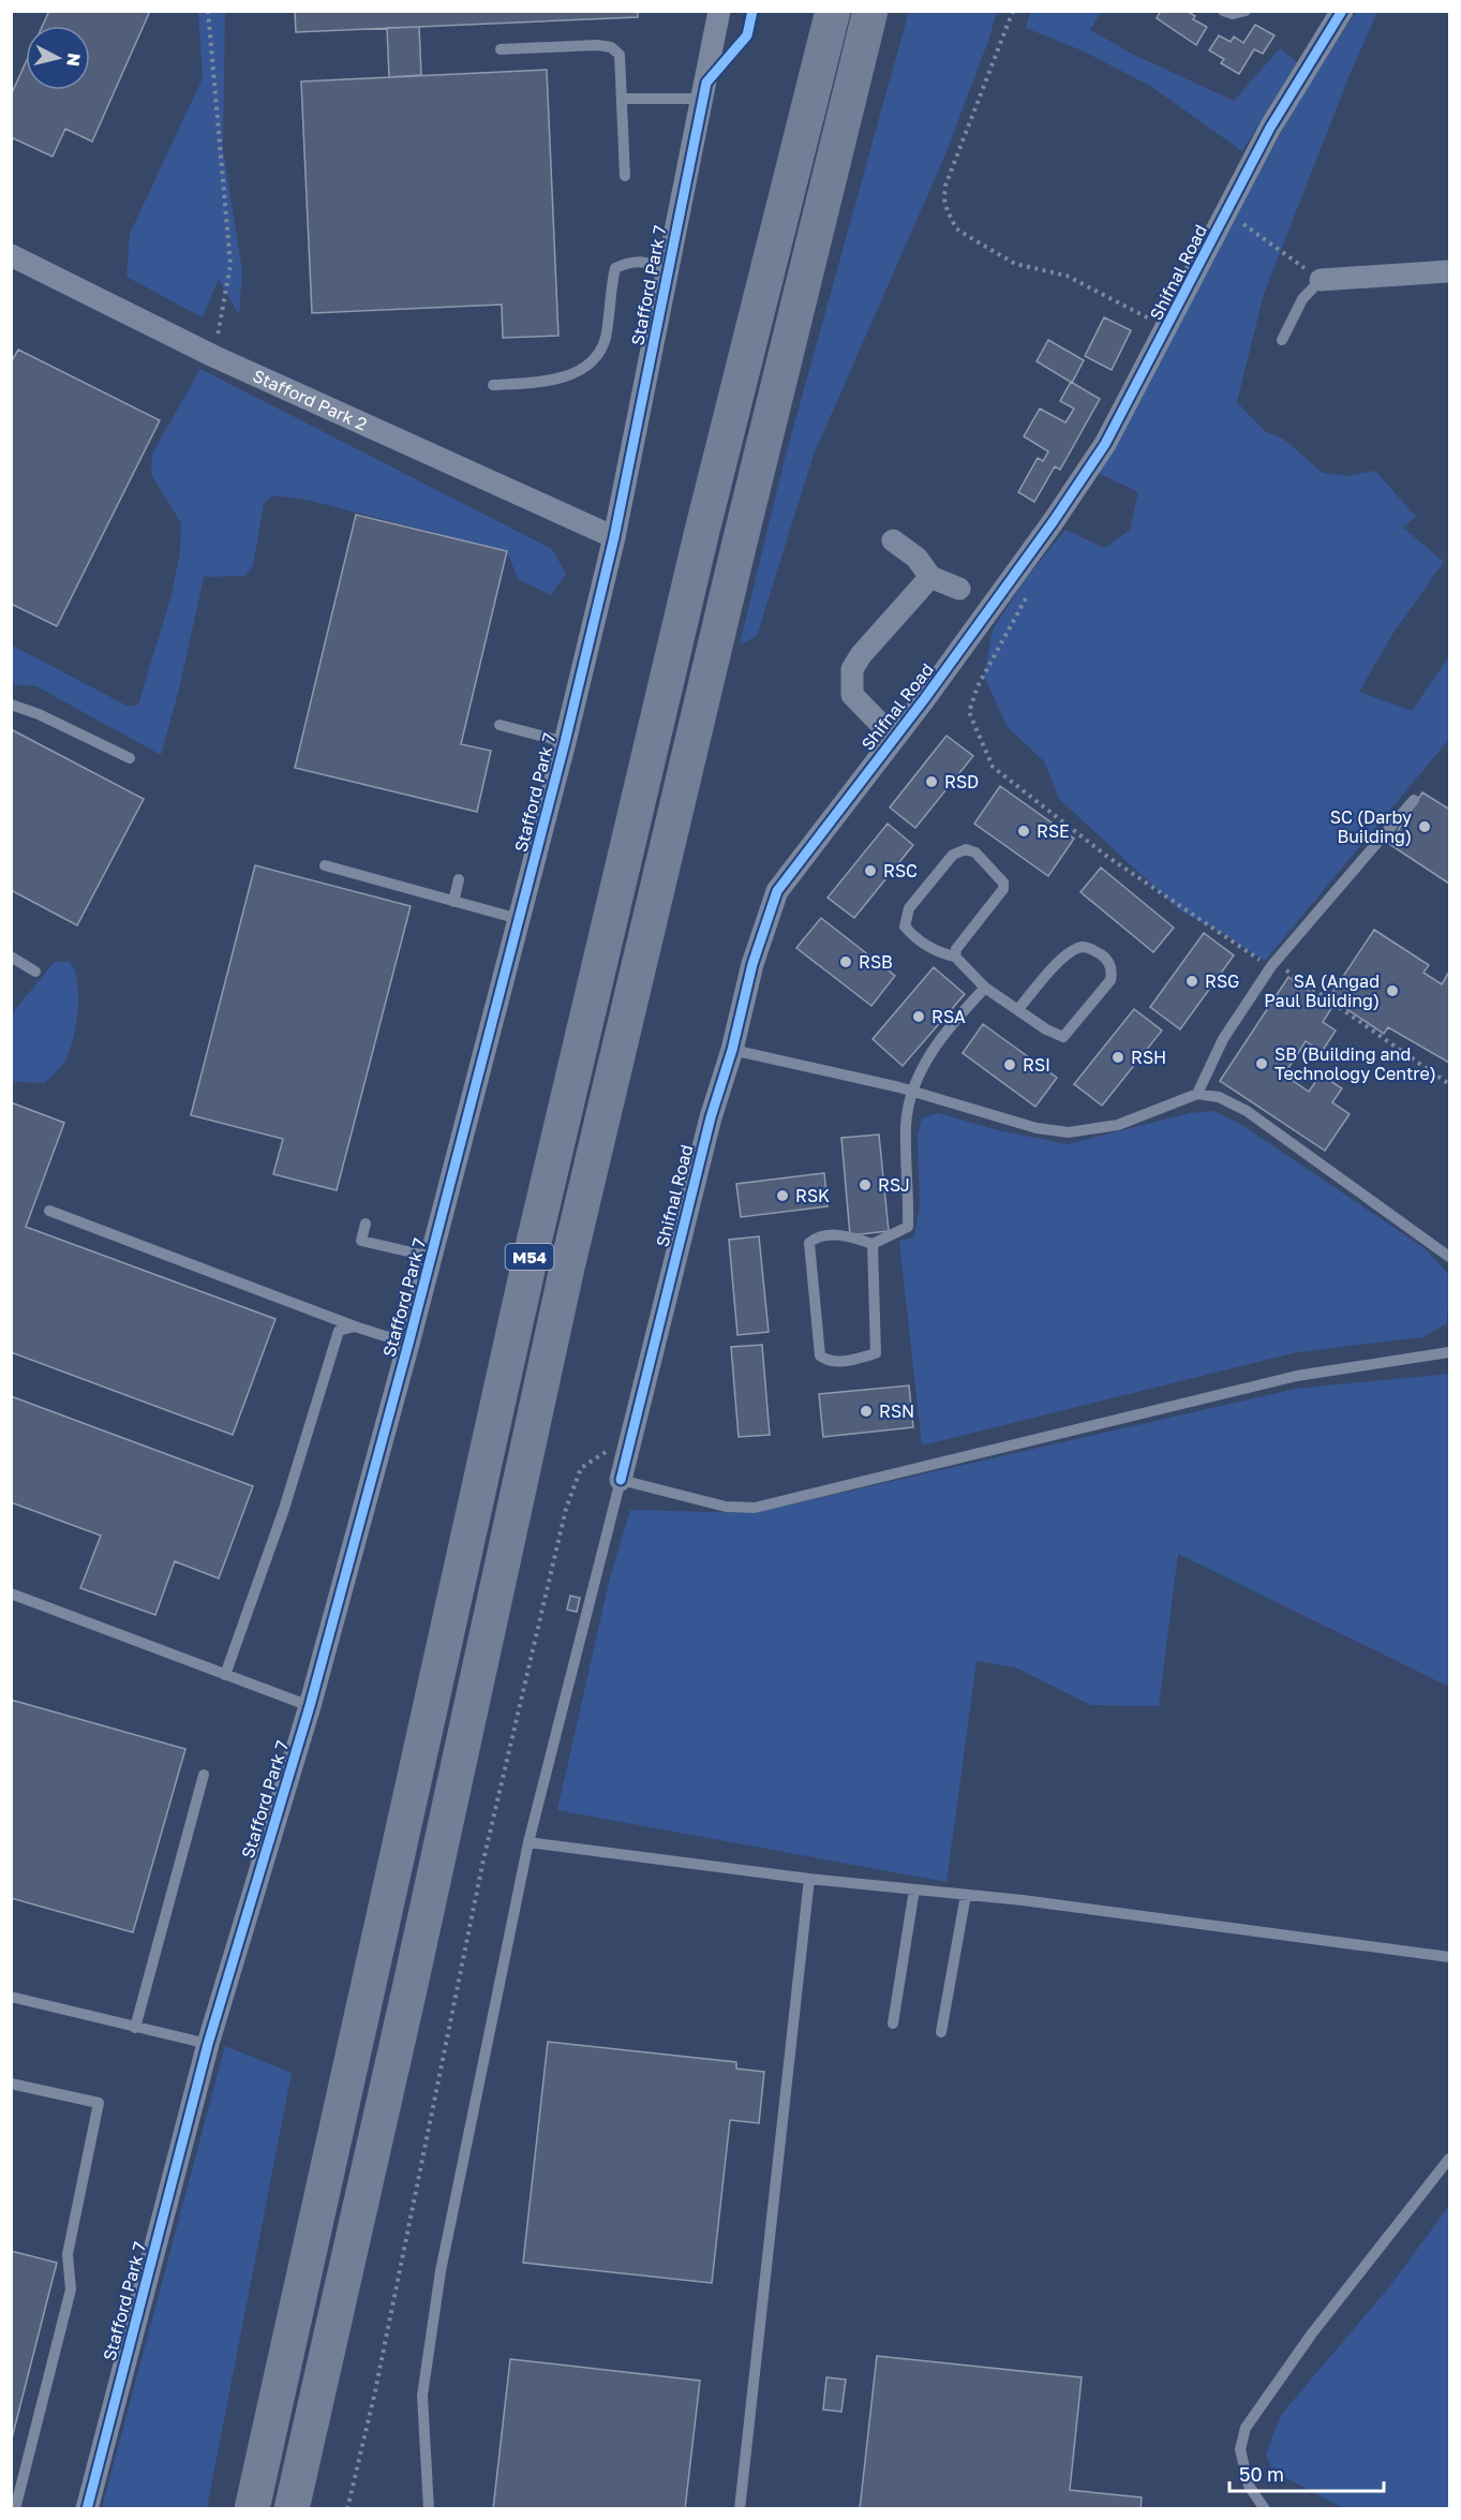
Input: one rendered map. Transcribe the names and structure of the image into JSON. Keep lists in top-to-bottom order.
{
  "streets": {
    "highway": ["M54"],
    "street": ["Shifnal Road", "Stafford Park 7", "Stafford Park 2"]
  },
  "crossings": [
    ["Stafford Park 7", "Stafford Park 2"]
  ],
  "places": [
    "RSD",
    "SC (Darby Building)",
    "RSE",
    "RSC",
    "RSB",
    "RSG",
    "SA (Angad Paul Building)",
    "RSA",
    "RSH",
    "SB (Building and Technology Centre)",
    "RSI",
    "RSJ",
    "RSK",
    "RSN"
  ],
  "scale_bar": "50 m",
  "north": "right"
}
